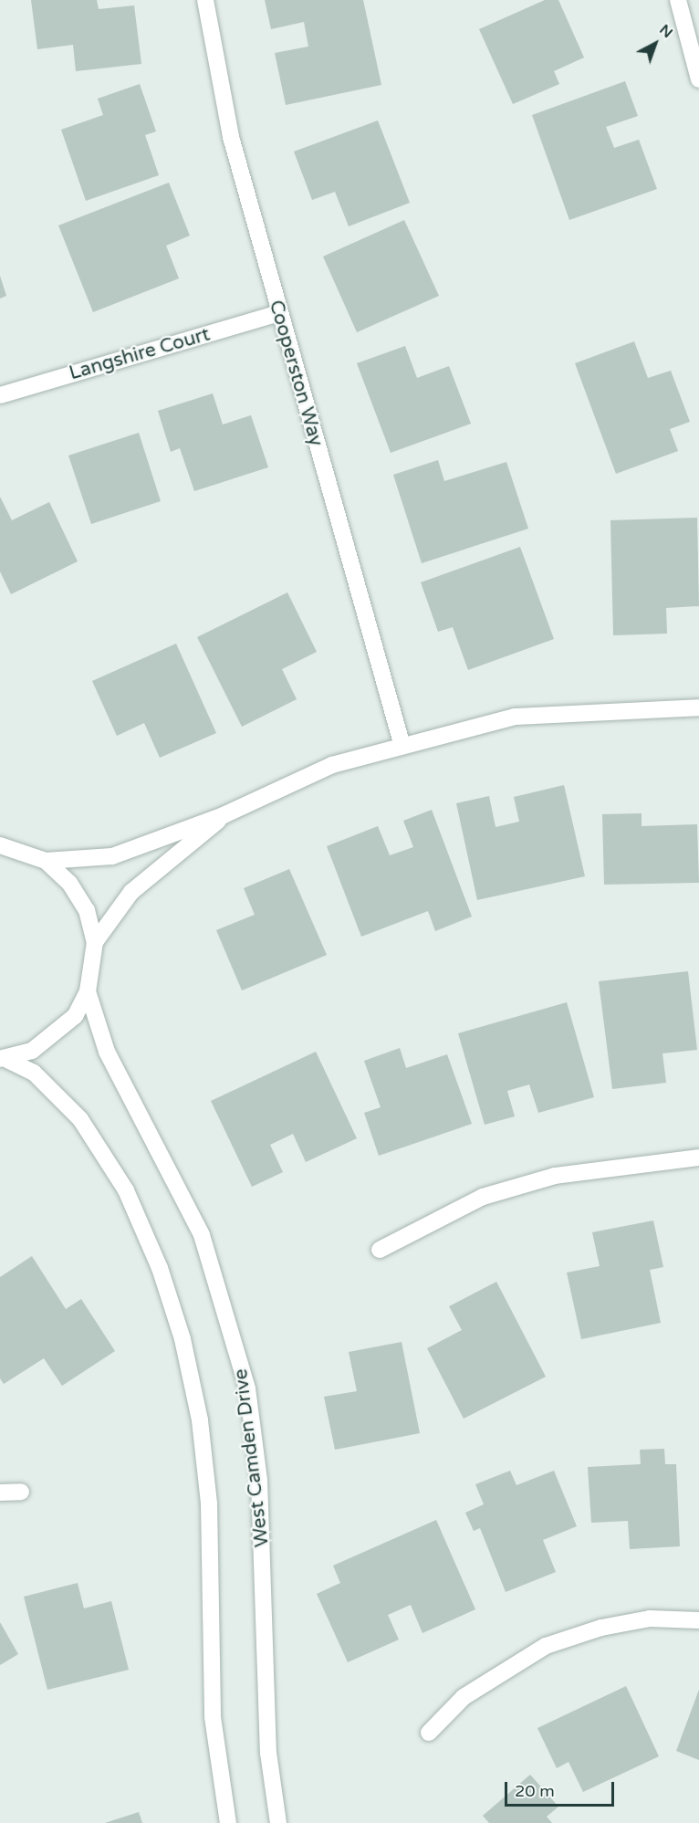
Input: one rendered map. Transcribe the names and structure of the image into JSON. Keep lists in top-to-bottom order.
{
  "streets": {
    "street": ["Langshire Court", "Cooperston Way", "West Camden Drive"]
  },
  "crossings": [
    ["Langshire Court", "Cooperston Way"]
  ],
  "scale_bar": "20 m",
  "north": "top right"
}
